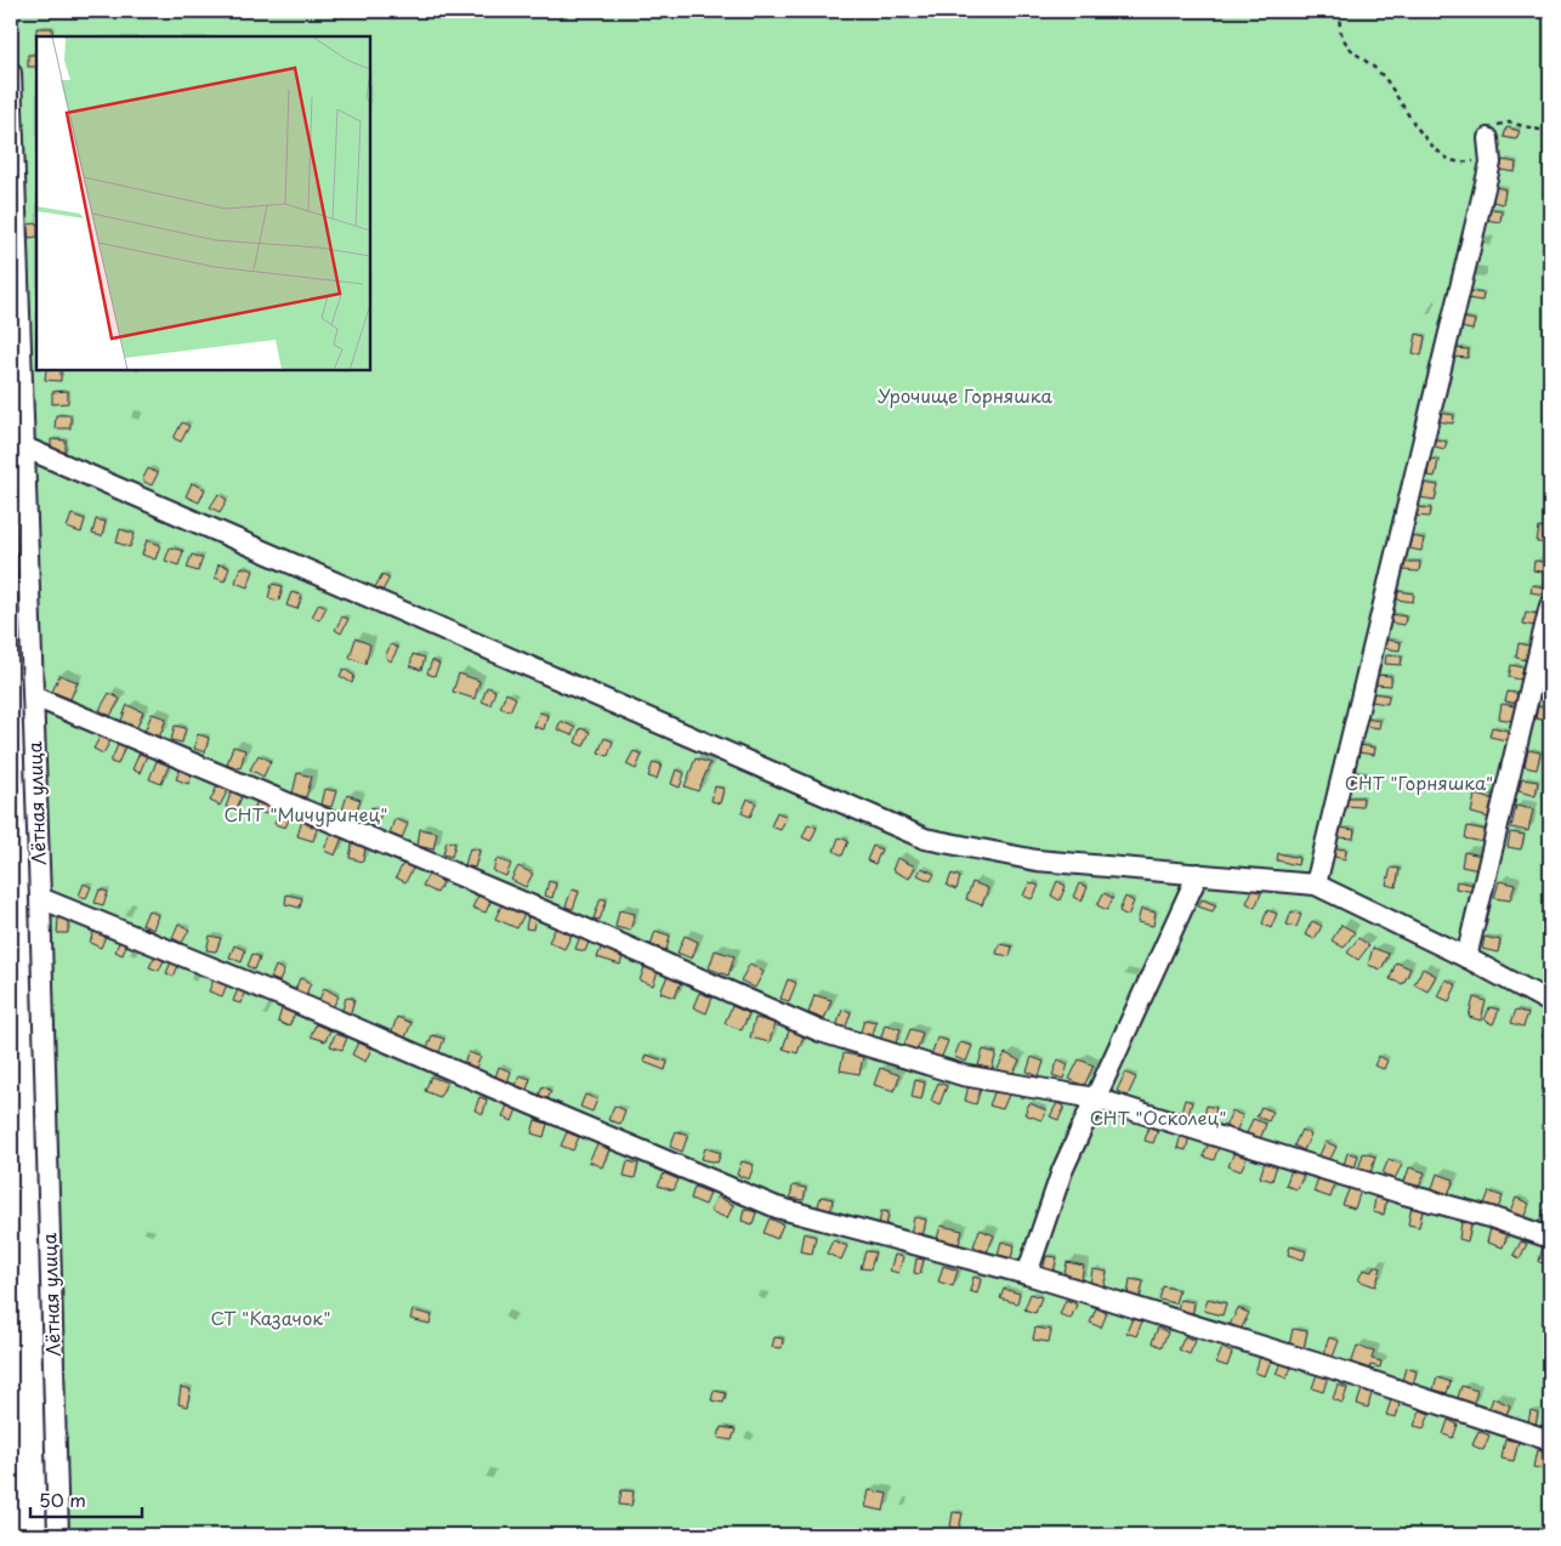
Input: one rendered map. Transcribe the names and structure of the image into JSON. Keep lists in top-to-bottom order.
{
  "streets": {
    "street": ["Лётная улица"]
  },
  "parks": [
    "Урочище Горняшка",
    "СНТ \"Горняшка\"",
    "СНТ \"Мичуринец\"",
    "СНТ \"Осколец\"",
    "СТ \"Казачок\""
  ],
  "scale_bar": "50 m"
}
